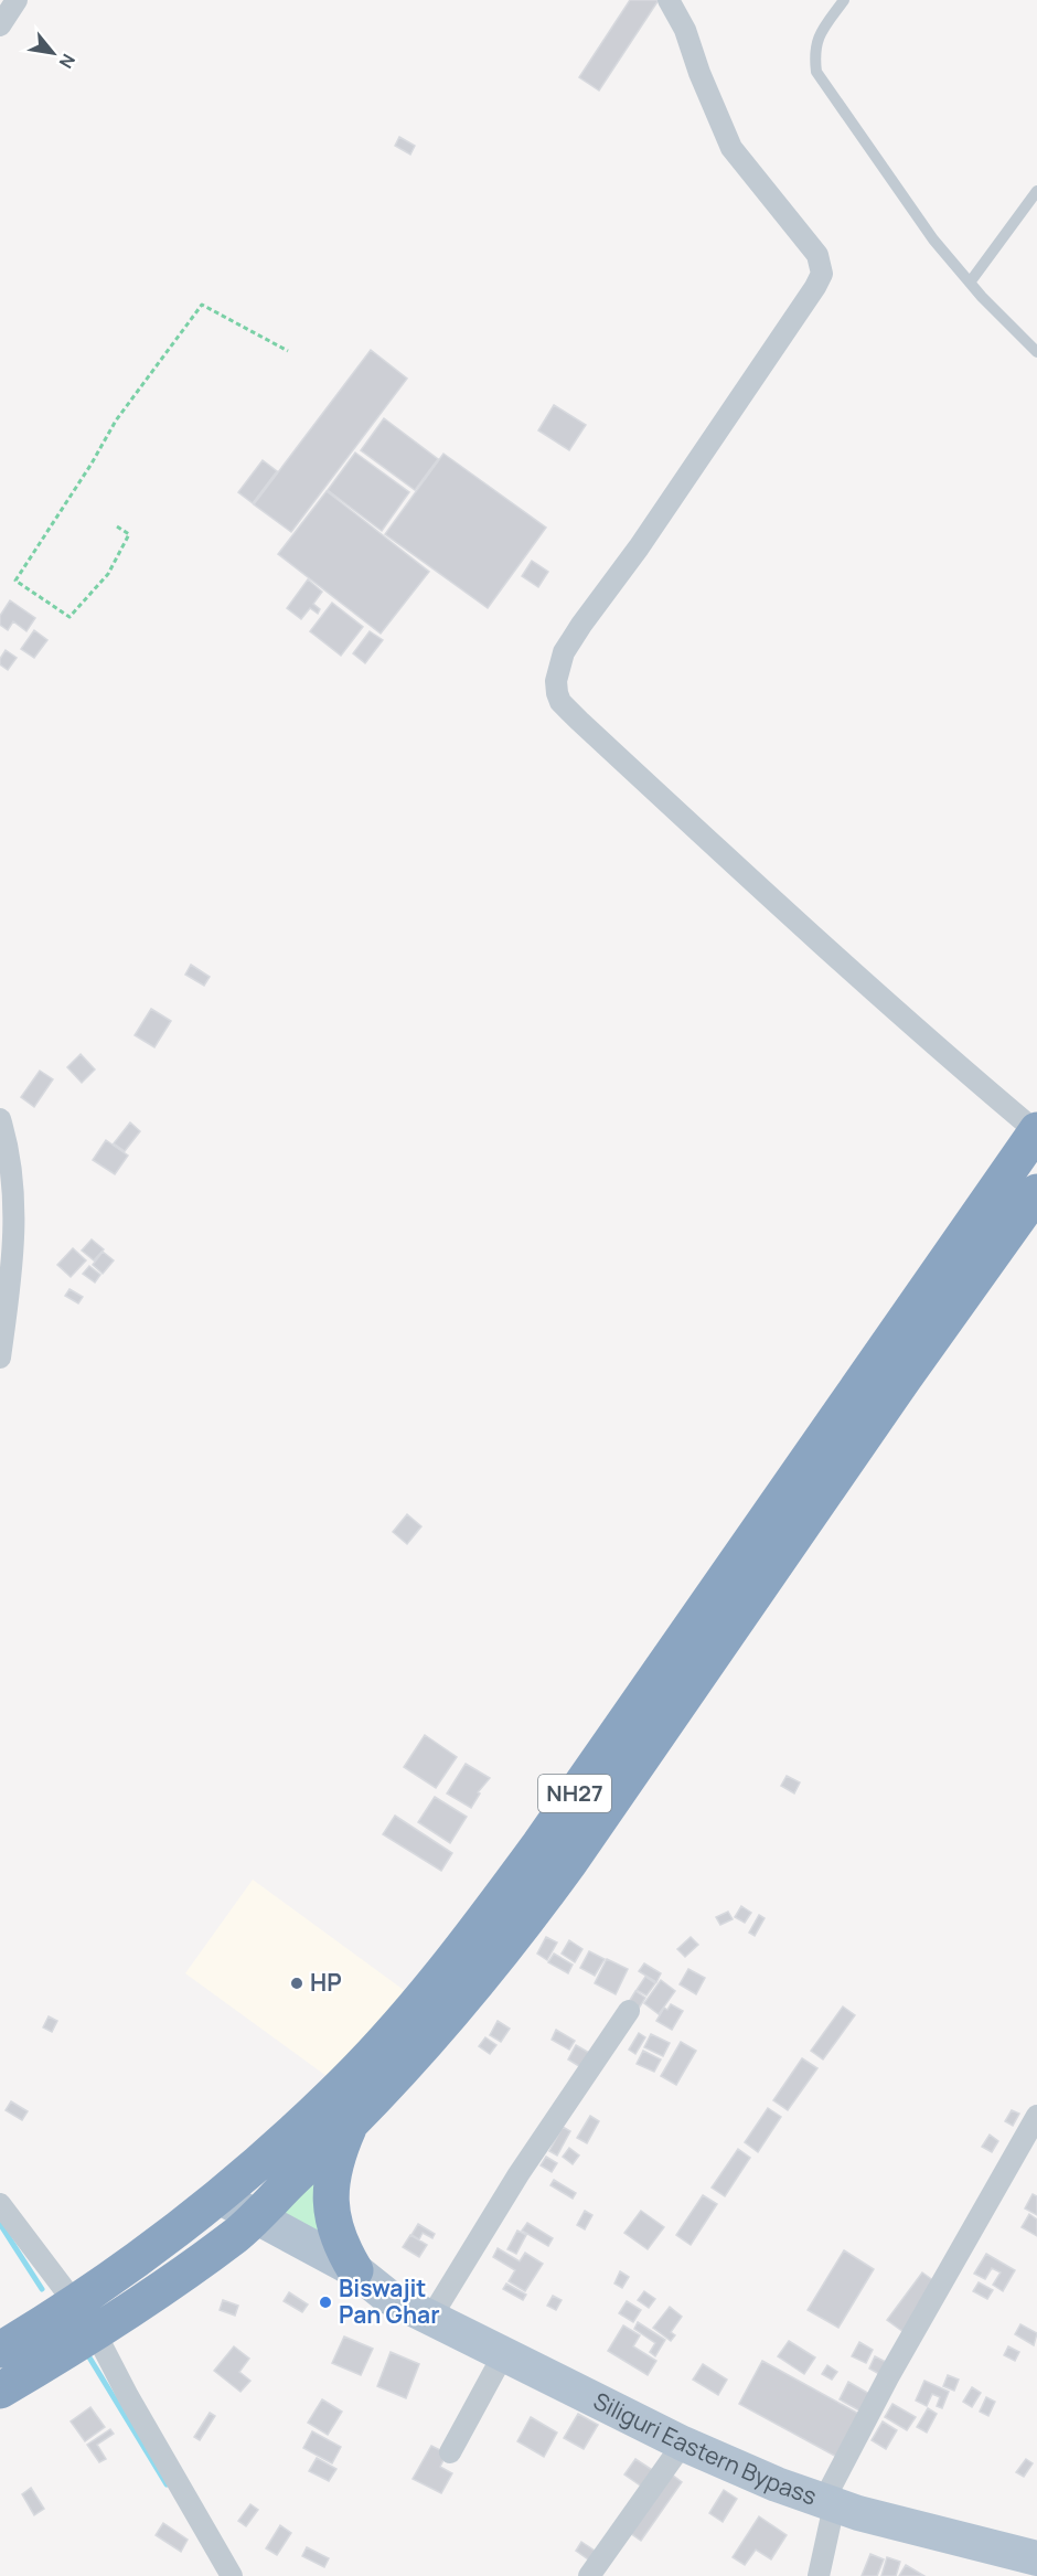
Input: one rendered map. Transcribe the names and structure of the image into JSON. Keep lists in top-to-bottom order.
{
  "streets": {
    "highway": ["NH27"],
    "main road": ["Siliguri Eastern Bypass"]
  },
  "crossings": [
    ["NH27", "Siliguri Eastern Bypass"]
  ],
  "places": ["HP", "Biswajit Pan Ghar"],
  "north": "bottom right"
}
